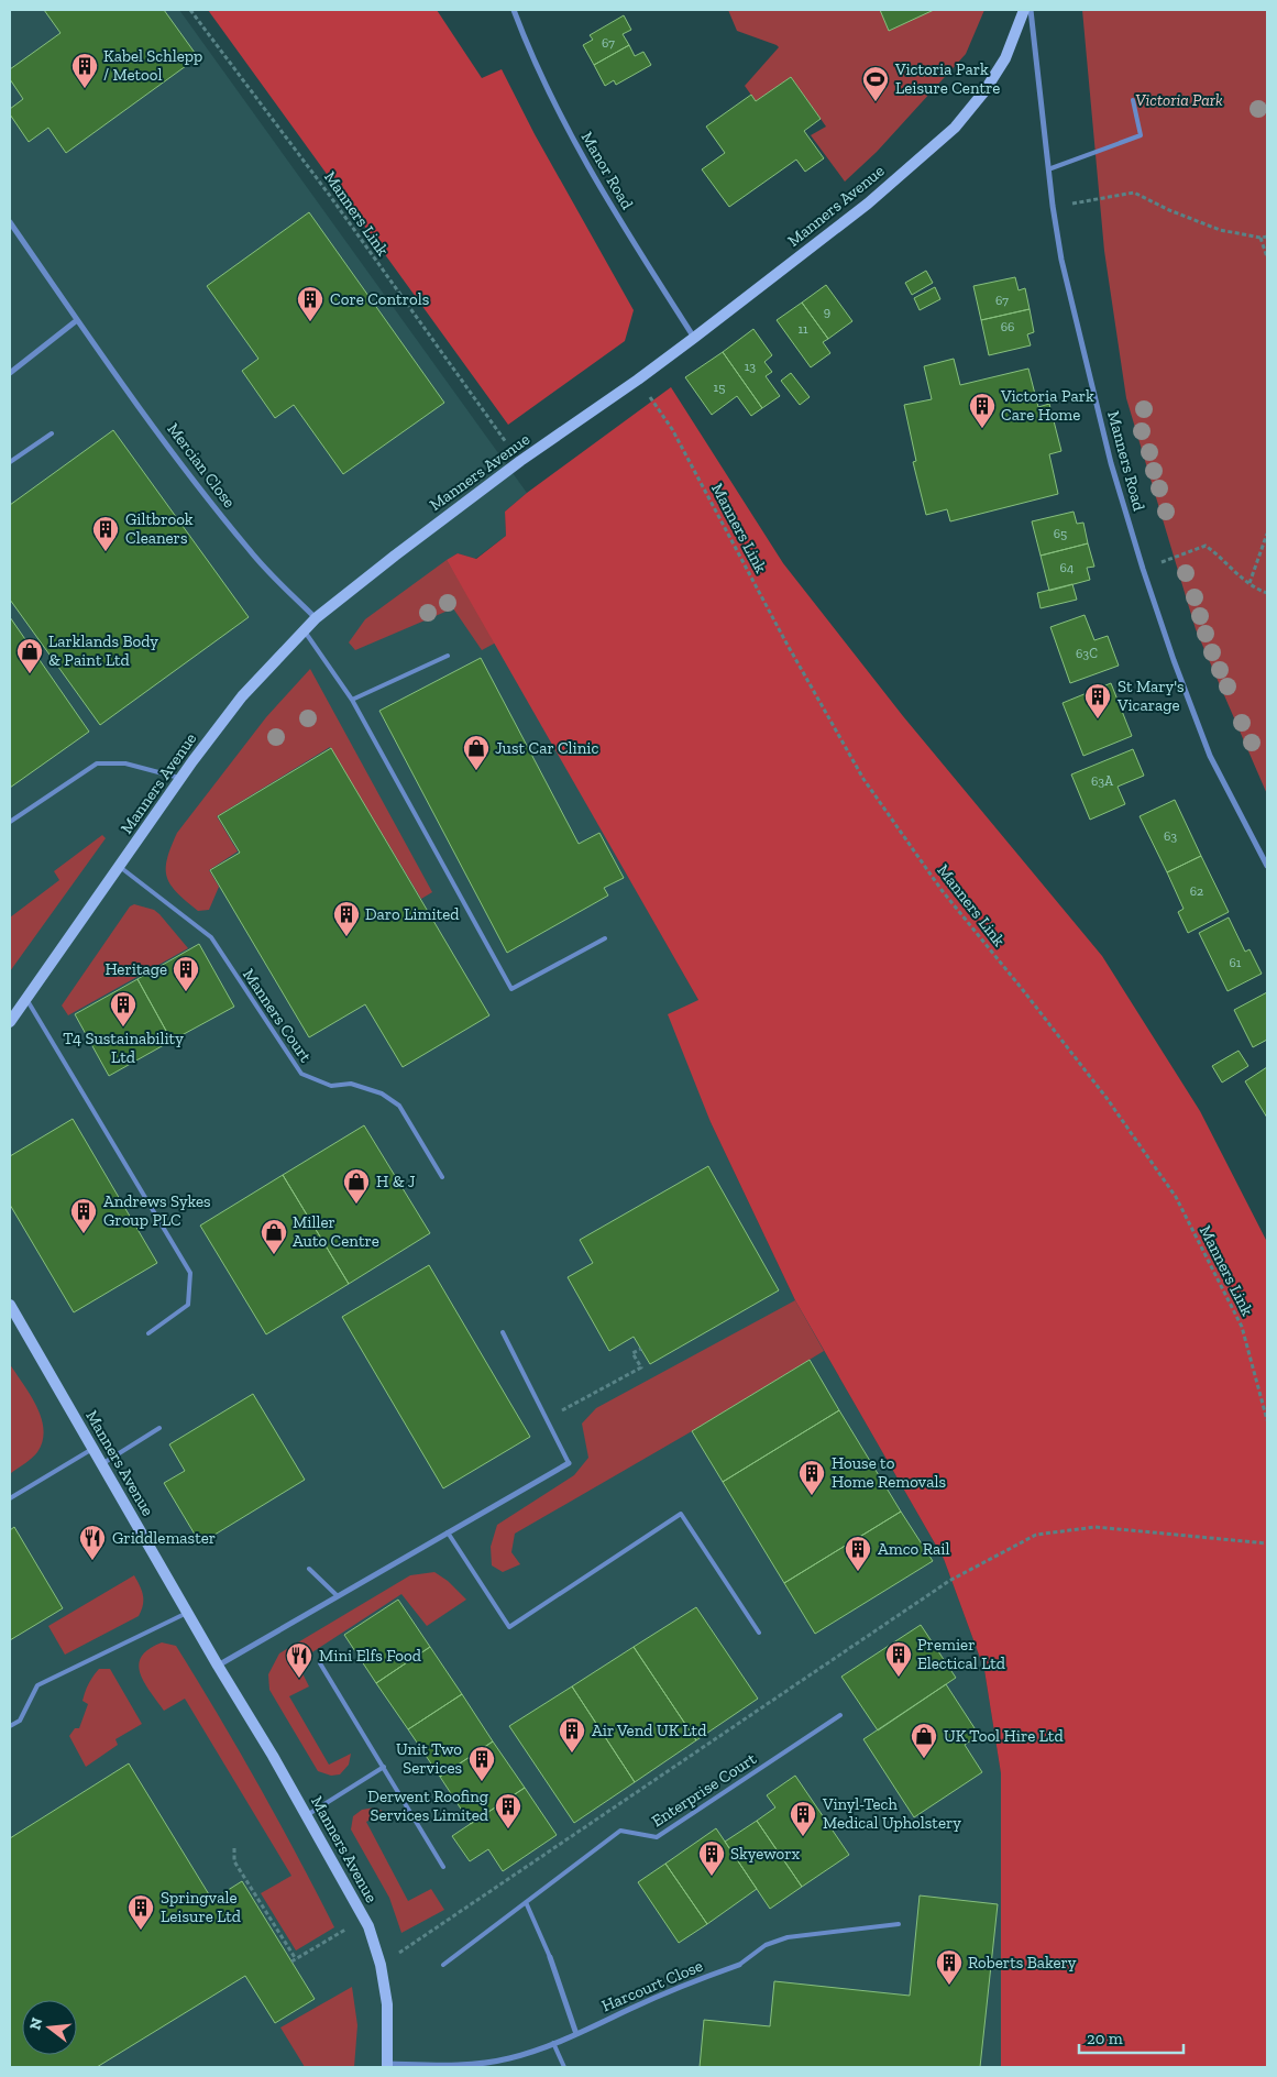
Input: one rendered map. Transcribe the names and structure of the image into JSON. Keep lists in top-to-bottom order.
{
  "streets": {
    "street": [
      "Manor Road",
      "Manners Avenue",
      "Manners Road",
      "Mercian Close",
      "Harcourt Close"
    ],
    "lane": ["Manners Court", "Enterprise Court"],
    "path": ["Manners Link"]
  },
  "crossings": [
    ["Manor Road", "Manners Avenue"],
    ["Manners Avenue", "Mercian Close"],
    ["Manners Avenue", "Manners Court"],
    ["Manners Avenue", "Harcourt Close"]
  ],
  "parks": ["Victoria Park"],
  "places": {
    "building": [
      "Kabel Schlepp / Metool",
      "Core Controls",
      "Victoria Park Care Home",
      "Giltbrook Cleaners",
      "St Mary's Vicarage",
      "Daro Limited",
      "Heritage",
      "T4 Sustainability Ltd",
      "Andrews Sykes Group PLC",
      "House to Home Removals",
      "Amco Rail",
      "Premier Electical Ltd",
      "Air Vend UK Ltd",
      "Unit Two Services",
      "Derwent Roofing Services Limited",
      "Vinyl-Tech Medical Upholstery",
      "Skyeworx",
      "Springvale Leisure Ltd",
      "Roberts Bakery"
    ],
    "sports": ["Victoria Park Leisure Centre"],
    "shop": [
      "Larklands Body & Paint Ltd",
      "Just Car Clinic",
      "H & J",
      "Miller Auto Centre",
      "UK Tool Hire Ltd"
    ],
    "restaurant": ["Griddlemaster", "Mini Elfs Food"]
  },
  "house_numbers": [
    "67",
    "67",
    "9",
    "66",
    "11",
    "13",
    "15",
    "65",
    "64",
    "63C",
    "63A",
    "63",
    "62",
    "61"
  ],
  "scale_bar": "20 m",
  "north": "left"
}
